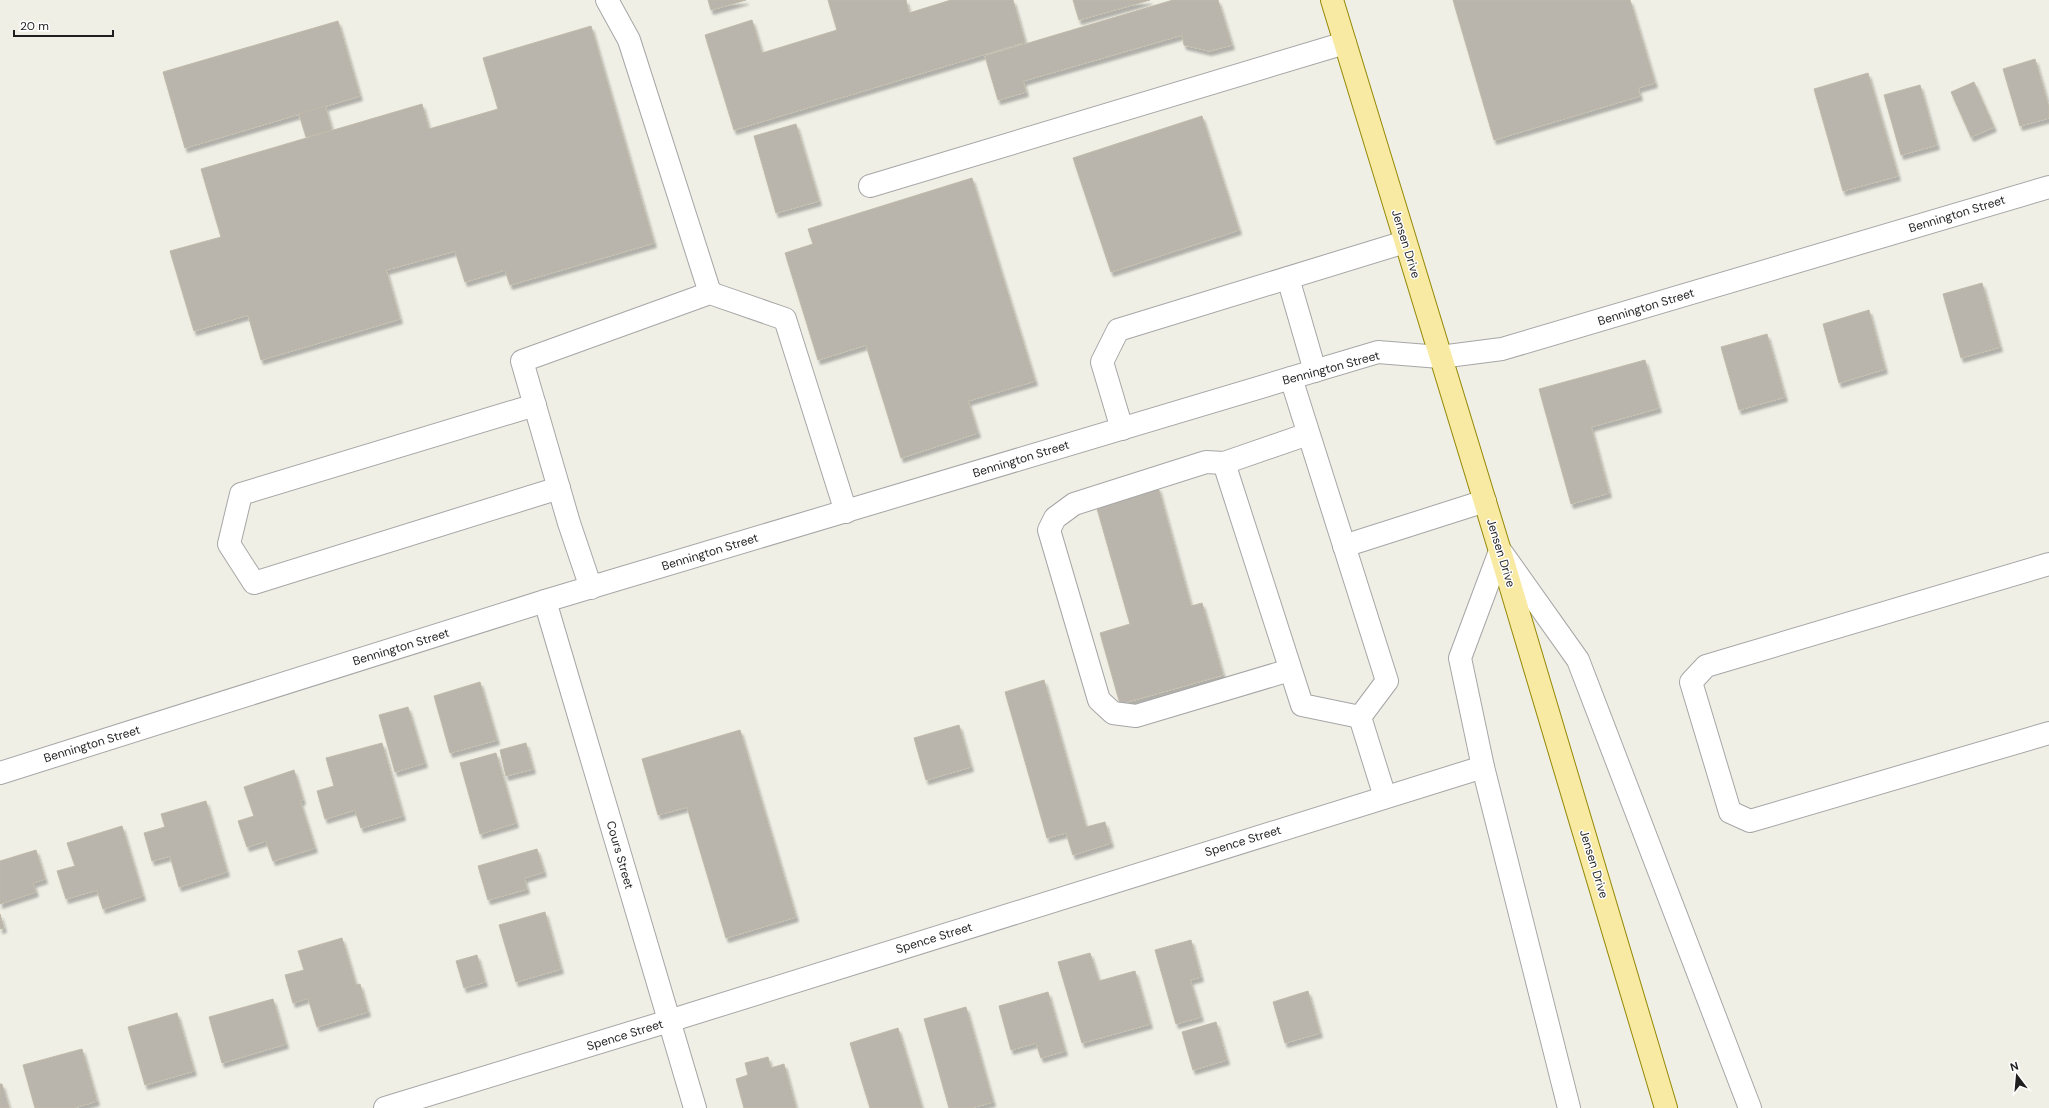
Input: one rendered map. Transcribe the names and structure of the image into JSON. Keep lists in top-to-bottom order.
{
  "streets": {
    "main road": ["Jensen Drive"],
    "street": ["Bennington Street", "Spence Street", "Cours Street"]
  },
  "crossings": [
    ["Bennington Street", "Jensen Drive"],
    ["Bennington Street", "Cours Street"],
    ["Spence Street", "Cours Street"]
  ],
  "scale_bar": "20 m",
  "north": "top"
}
